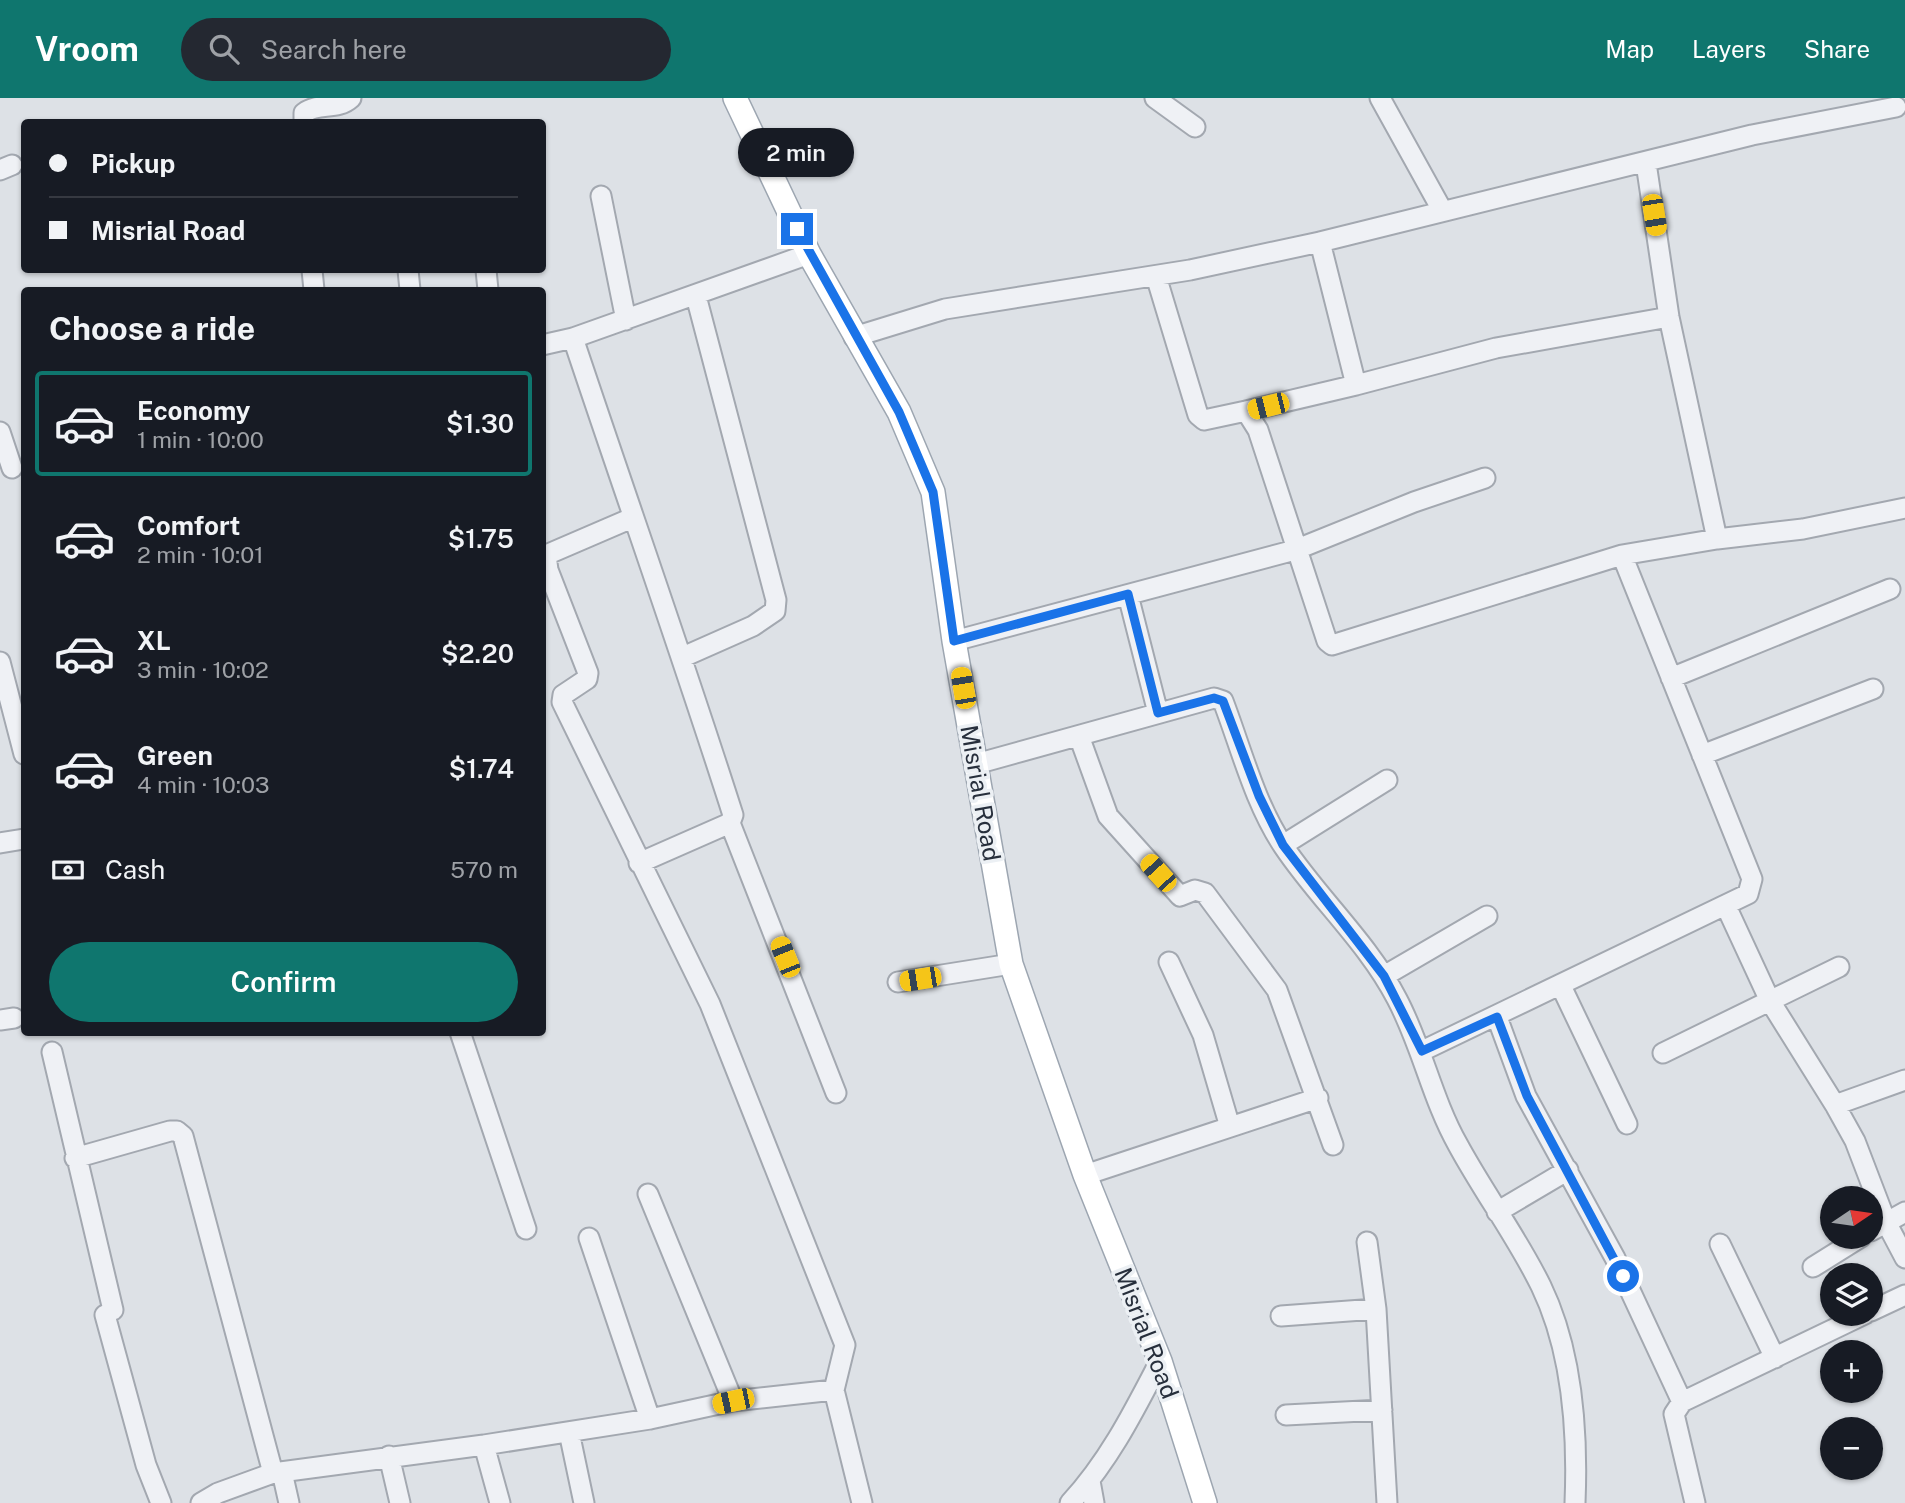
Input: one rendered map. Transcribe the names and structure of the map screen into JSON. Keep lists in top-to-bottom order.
{
  "streets": {
    "main road": ["Misrial Road"]
  },
  "north": "right",
  "page": {
    "header": "Vroom",
    "search": "Search here",
    "nav": ["Map", "Layers", "Share"],
    "banner": ["Pickup", "Misrial Road"],
    "bubble": "2 min",
    "heading": "Choose a ride",
    "list": [
      {
        "name": "Economy",
        "note": "1 min · 10:00",
        "value": "$1.30"
      },
      {
        "name": "Comfort",
        "note": "2 min · 10:01",
        "value": "$1.75"
      },
      {
        "name": "XL",
        "note": "3 min · 10:02",
        "value": "$2.20"
      },
      {
        "name": "Green",
        "note": "4 min · 10:03",
        "value": "$1.74"
      }
    ],
    "pay": ["Cash", "570 m"],
    "buttons": "Confirm",
    "map_buttons": ["+", "−"]
  }
}
